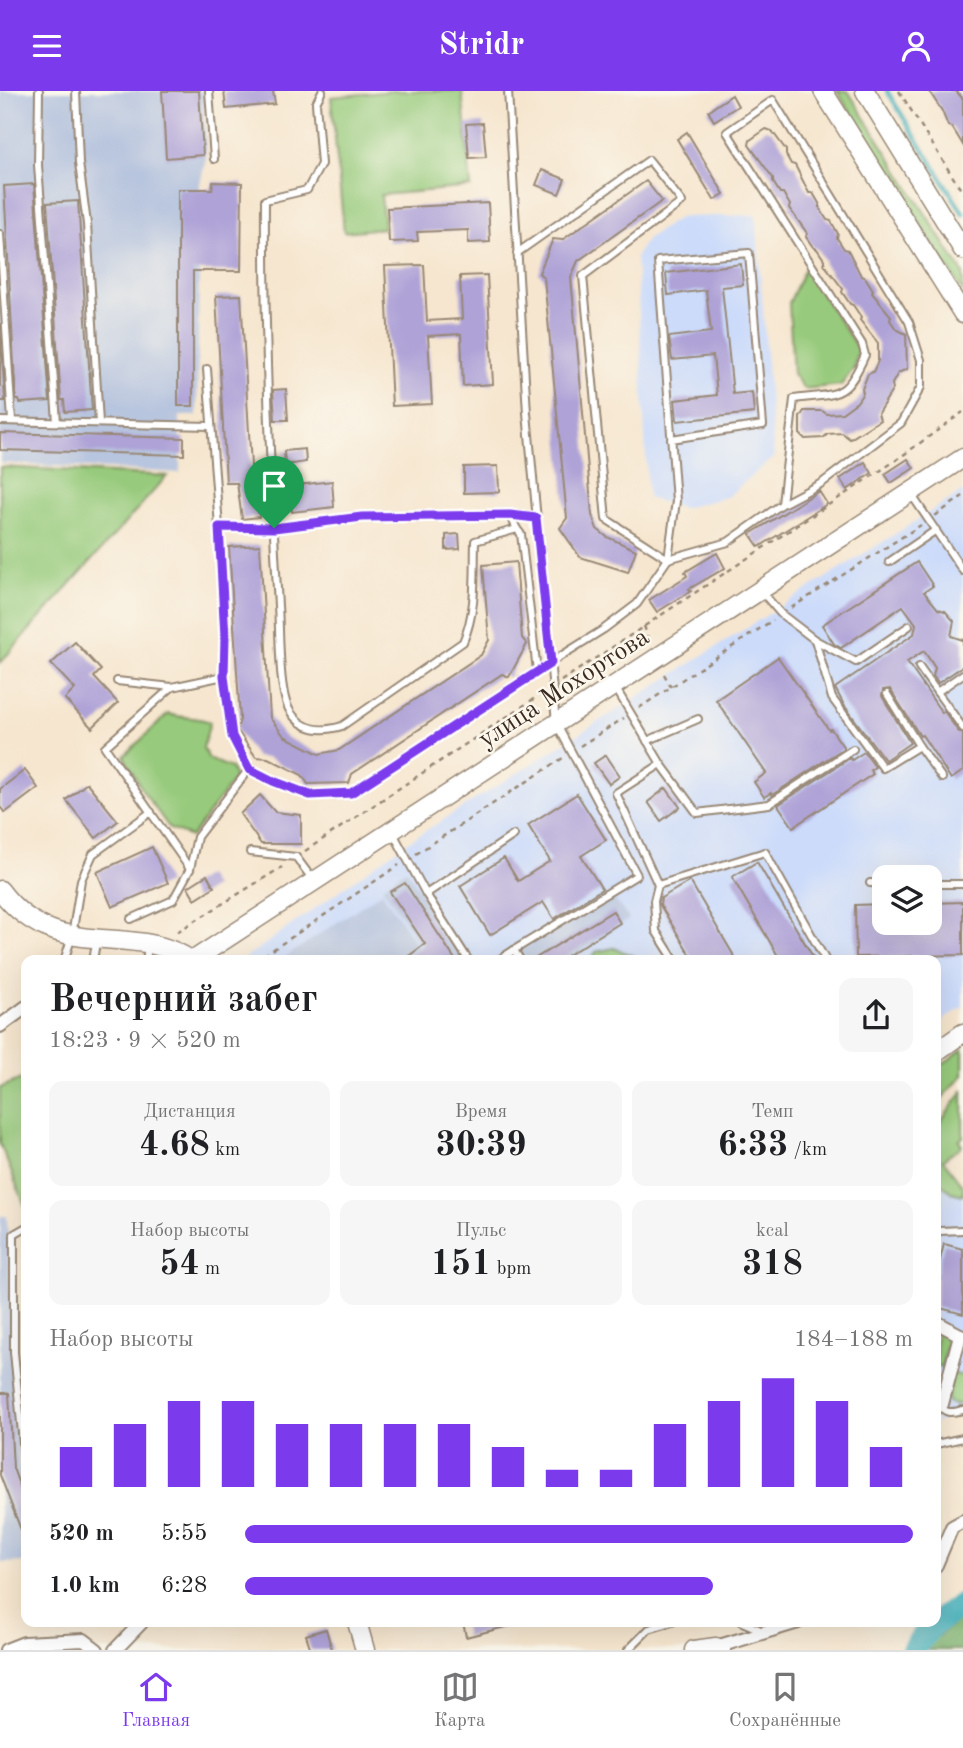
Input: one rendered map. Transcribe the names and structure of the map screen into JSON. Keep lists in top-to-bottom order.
{
  "streets": {
    "street": ["улица Мохортова"]
  },
  "page": {
    "header": "Stridr",
    "heading": ["Вечерний забег", "18:23 · 9 × 520 m"],
    "stats": [
      ["Дистанция", "4.68 km"],
      ["Время", "30:39"],
      ["Темп", "6:33 /km"],
      ["Набор высоты", "54 m"],
      ["Пульс", "151 bpm"],
      ["kcal", "318"]
    ],
    "chart": ["Набор высоты", "184–188 m"],
    "list": [
      {
        "name": "520 m",
        "note": "5:55"
      },
      {
        "name": "1.0 km",
        "note": "6:28"
      }
    ],
    "tabs": ["Главная", "Карта", "Сохранённые"]
  }
}
